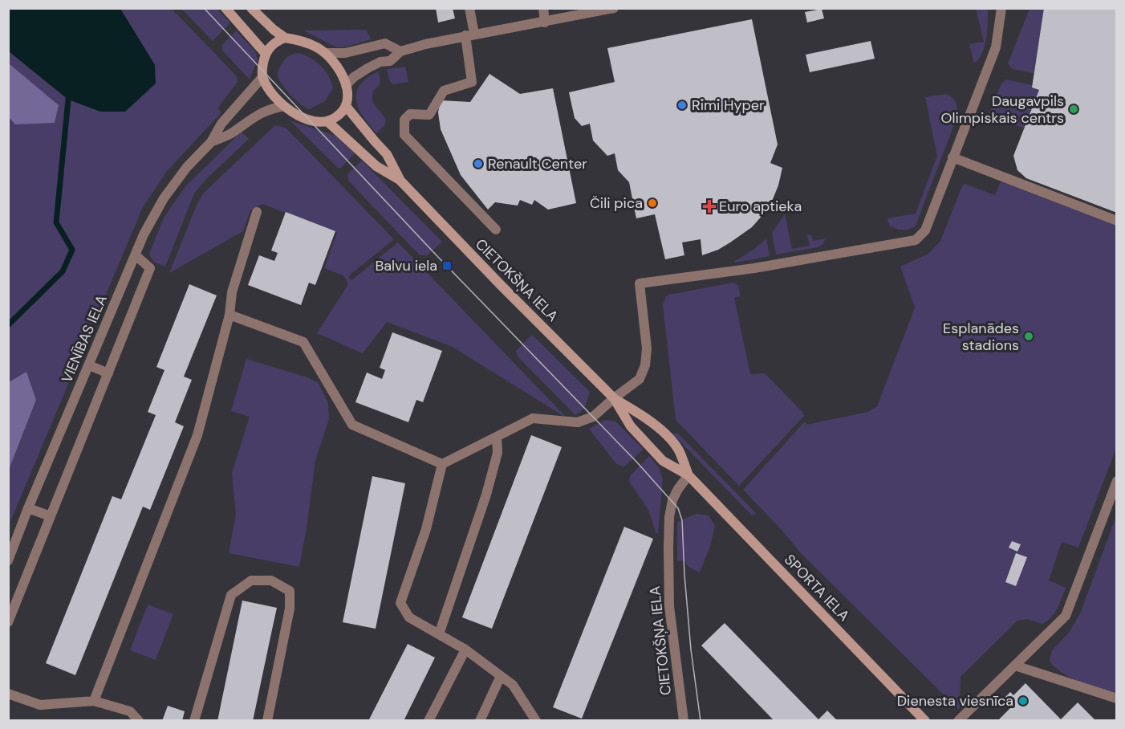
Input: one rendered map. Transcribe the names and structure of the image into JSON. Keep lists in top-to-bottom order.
{
  "streets": {
    "street": ["CIETOKŠŅA IELA", "VIENĪBAS IELA", "SPORTA IELA"]
  },
  "crossings": [
    ["CIETOKŠŅA IELA", "VIENĪBAS IELA"],
    ["CIETOKŠŅA IELA", "SPORTA IELA"]
  ],
  "places": {
    "other": [
      "Rimi Hyper",
      "Daugavpils Olimpiskais centrs",
      "Renault Center",
      "Čili pica",
      "Esplanādes stadions",
      "Dienesta viesnīca"
    ],
    "health": ["Euro aptieka"],
    "transit": ["Balvu iela"]
  }
}
